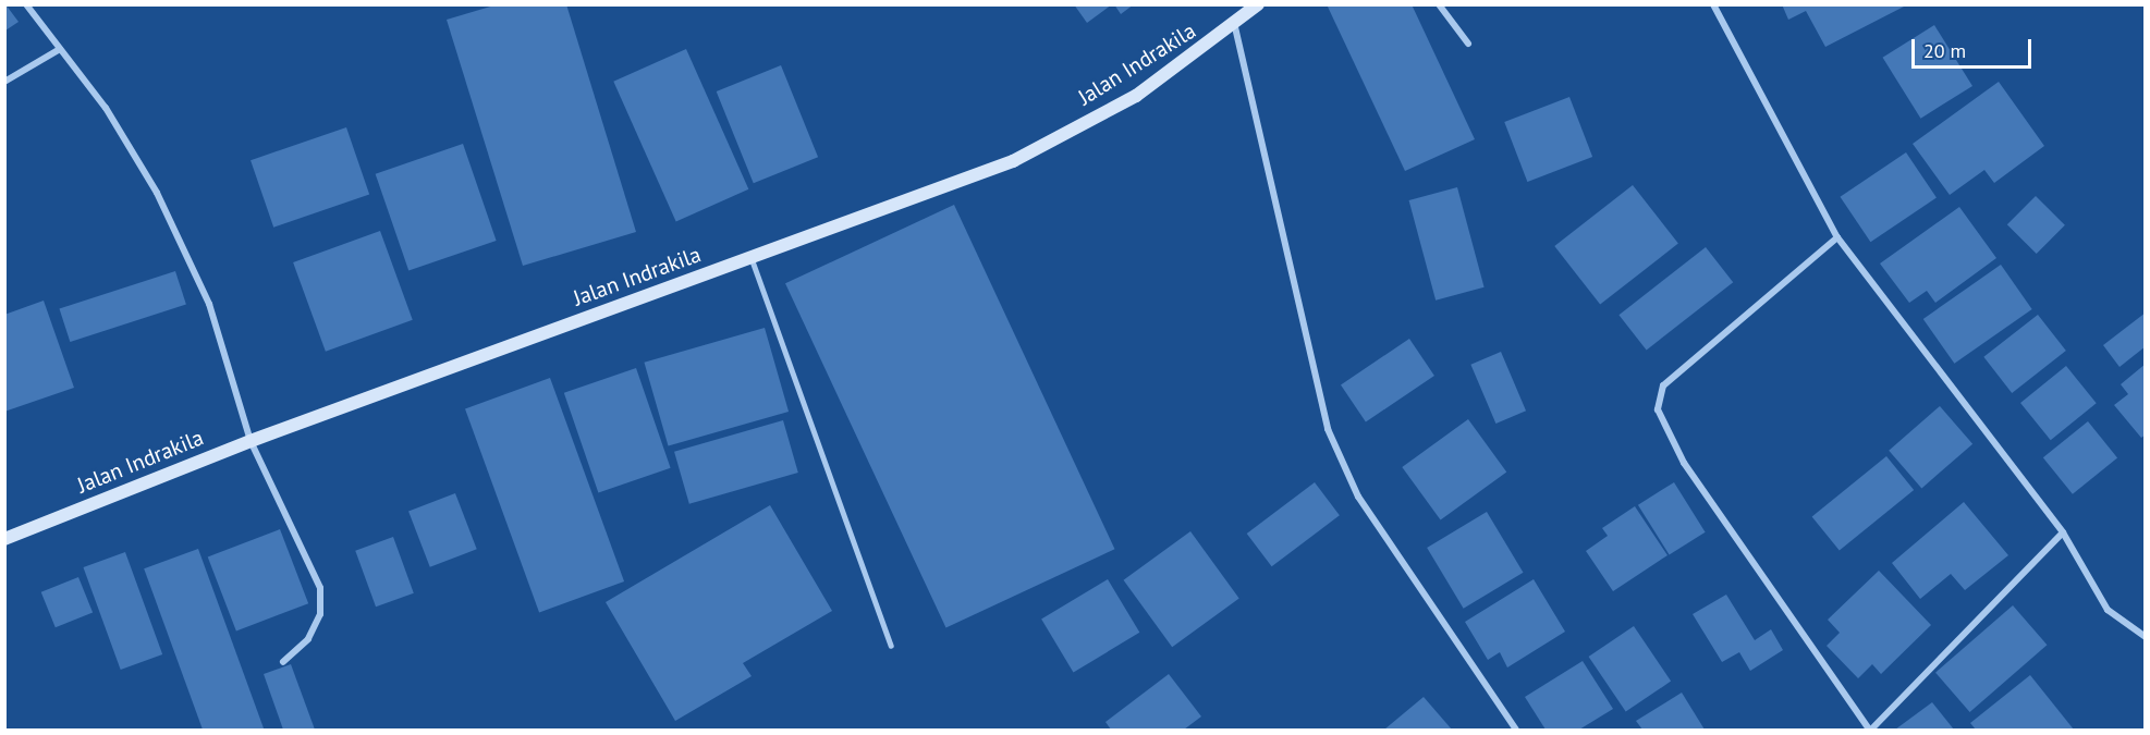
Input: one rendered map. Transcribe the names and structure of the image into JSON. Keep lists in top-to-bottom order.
{
  "streets": {
    "street": ["Jalan Indrakila"]
  },
  "scale_bar": "20 m"
}
